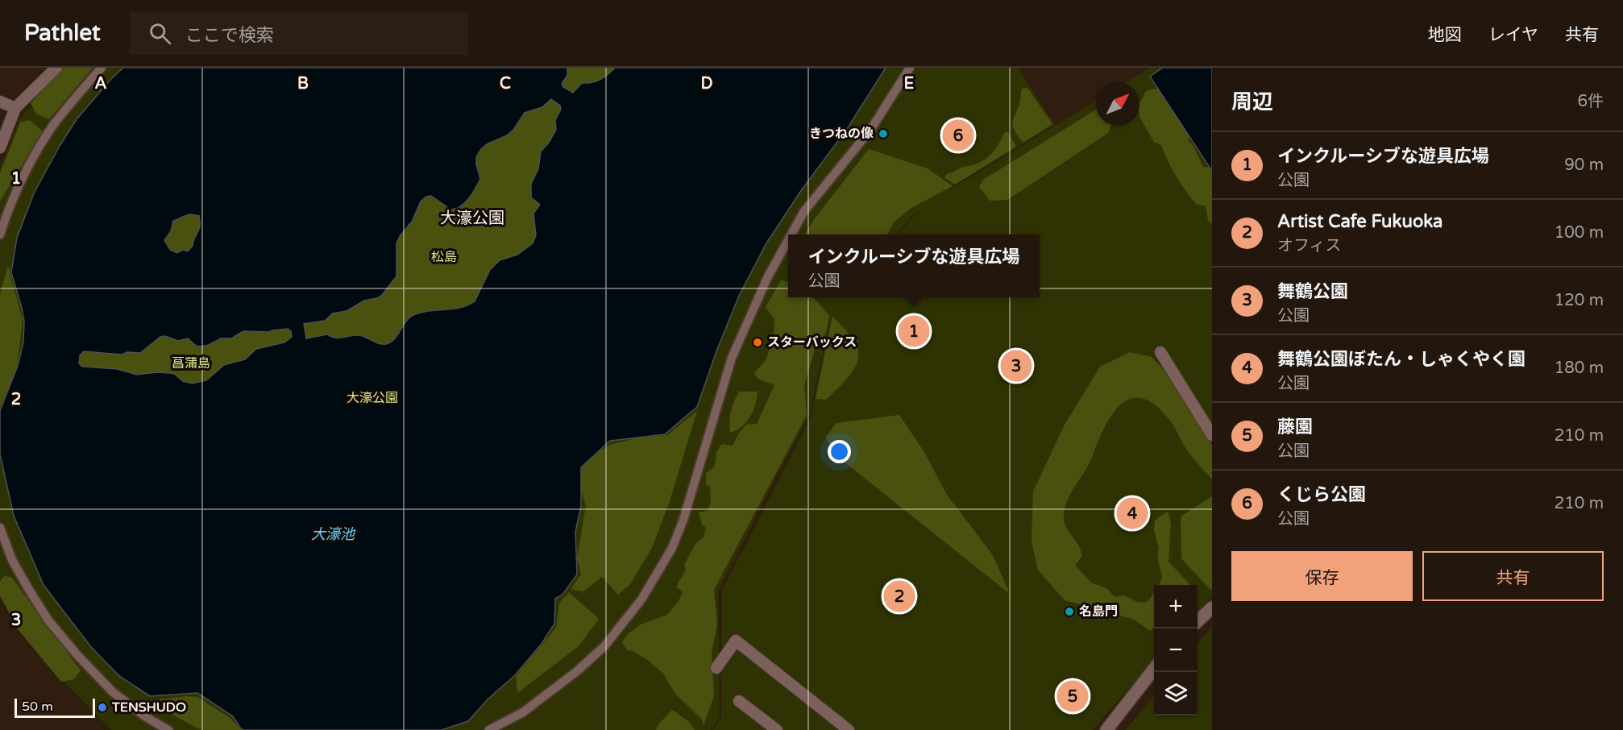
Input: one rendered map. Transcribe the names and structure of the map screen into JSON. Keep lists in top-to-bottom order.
{
  "districts": ["大濠公園"],
  "water": ["大濠池"],
  "parks": ["松島", "菖蒲島", "大濠公園"],
  "places": [
    "きつねの像",
    "スターバックス",
    "名島門",
    "TENSHUDO"
  ],
  "scale_bar": "50 m",
  "north": "top right",
  "page": {
    "header": "Pathlet",
    "search": "ここで検索",
    "nav": ["地図", "レイヤ", "共有"],
    "heading": ["周辺", "6件"],
    "pins": [
      "6",
      "1",
      "3",
      "4",
      "2",
      "5"
    ],
    "list": [
      {
        "mark": "1",
        "name": "インクルーシブな遊具広場",
        "note": "公園",
        "value": "90 m"
      },
      {
        "mark": "2",
        "name": "Artist Cafe Fukuoka",
        "note": "オフィス",
        "value": "100 m"
      },
      {
        "mark": "3",
        "name": "舞鶴公園",
        "note": "公園",
        "value": "120 m"
      },
      {
        "mark": "4",
        "name": "舞鶴公園ぼたん・しゃくやく園",
        "note": "公園",
        "value": "180 m"
      },
      {
        "mark": "5",
        "name": "藤園",
        "note": "公園",
        "value": "210 m"
      },
      {
        "mark": "6",
        "name": "くじら公園",
        "note": "公園",
        "value": "210 m"
      }
    ],
    "popup": ["インクルーシブな遊具広場", "公園"],
    "buttons": ["保存", "共有"],
    "map_buttons": ["+", "−"],
    "scale": "50 m"
  },
  "grid": {
    "columns": [
      "A",
      "B",
      "C",
      "D",
      "E"
    ],
    "rows": ["1", "2", "3"]
  }
}
